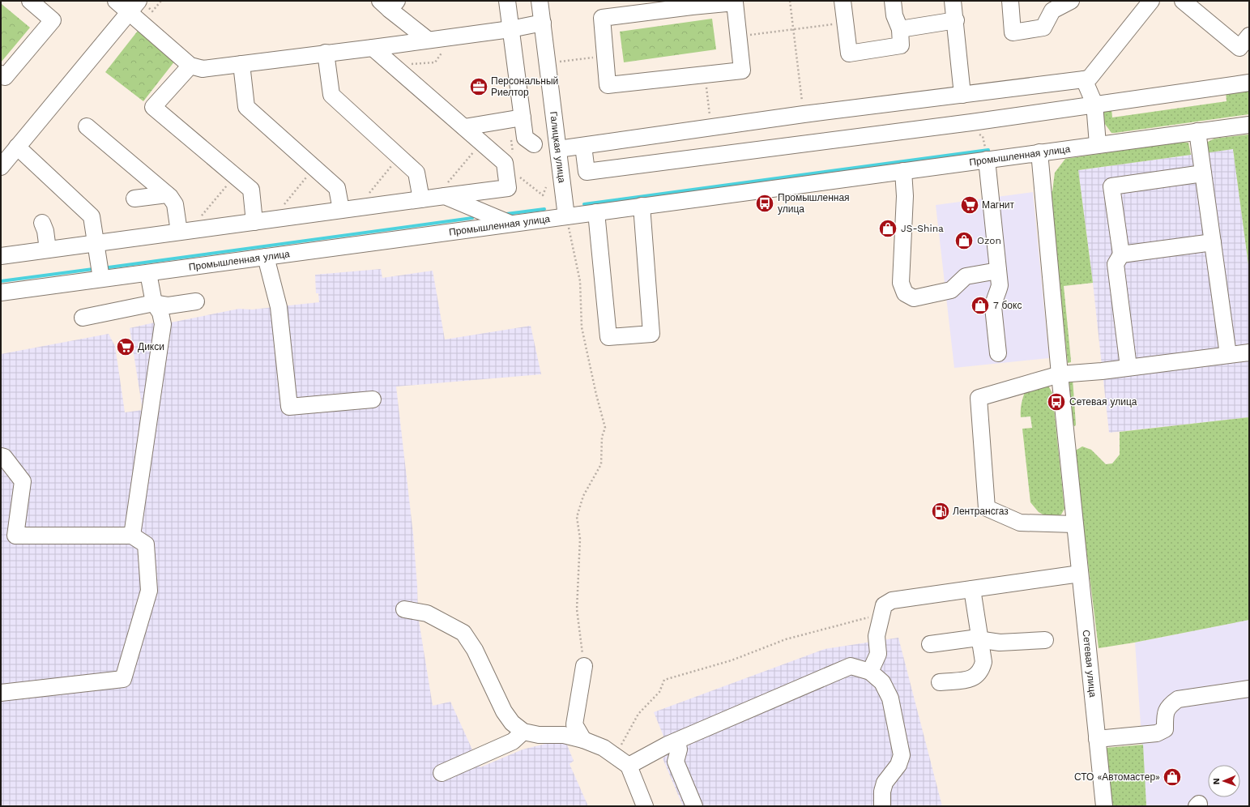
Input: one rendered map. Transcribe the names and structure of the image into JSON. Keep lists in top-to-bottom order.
{
  "streets": {
    "street": ["Галицкая улица", "Промышленная улица", "Сетевая улица"]
  },
  "crossings": [
    ["Галицкая улица", "Промышленная улица"],
    ["Промышленная улица", "Сетевая улица"]
  ],
  "places": {
    "office": ["Персональный Риелтор"],
    "bus stop": ["Промышленная улица", "Сетевая улица"],
    "supermarket": ["Магнит", "Дикси"],
    "shop": [
      "JS-Shina",
      "Ozon",
      "7 бокс",
      "СТО «Автомастер»"
    ],
    "fuel station": ["Лентрансгаз"]
  },
  "north": "left"
}
